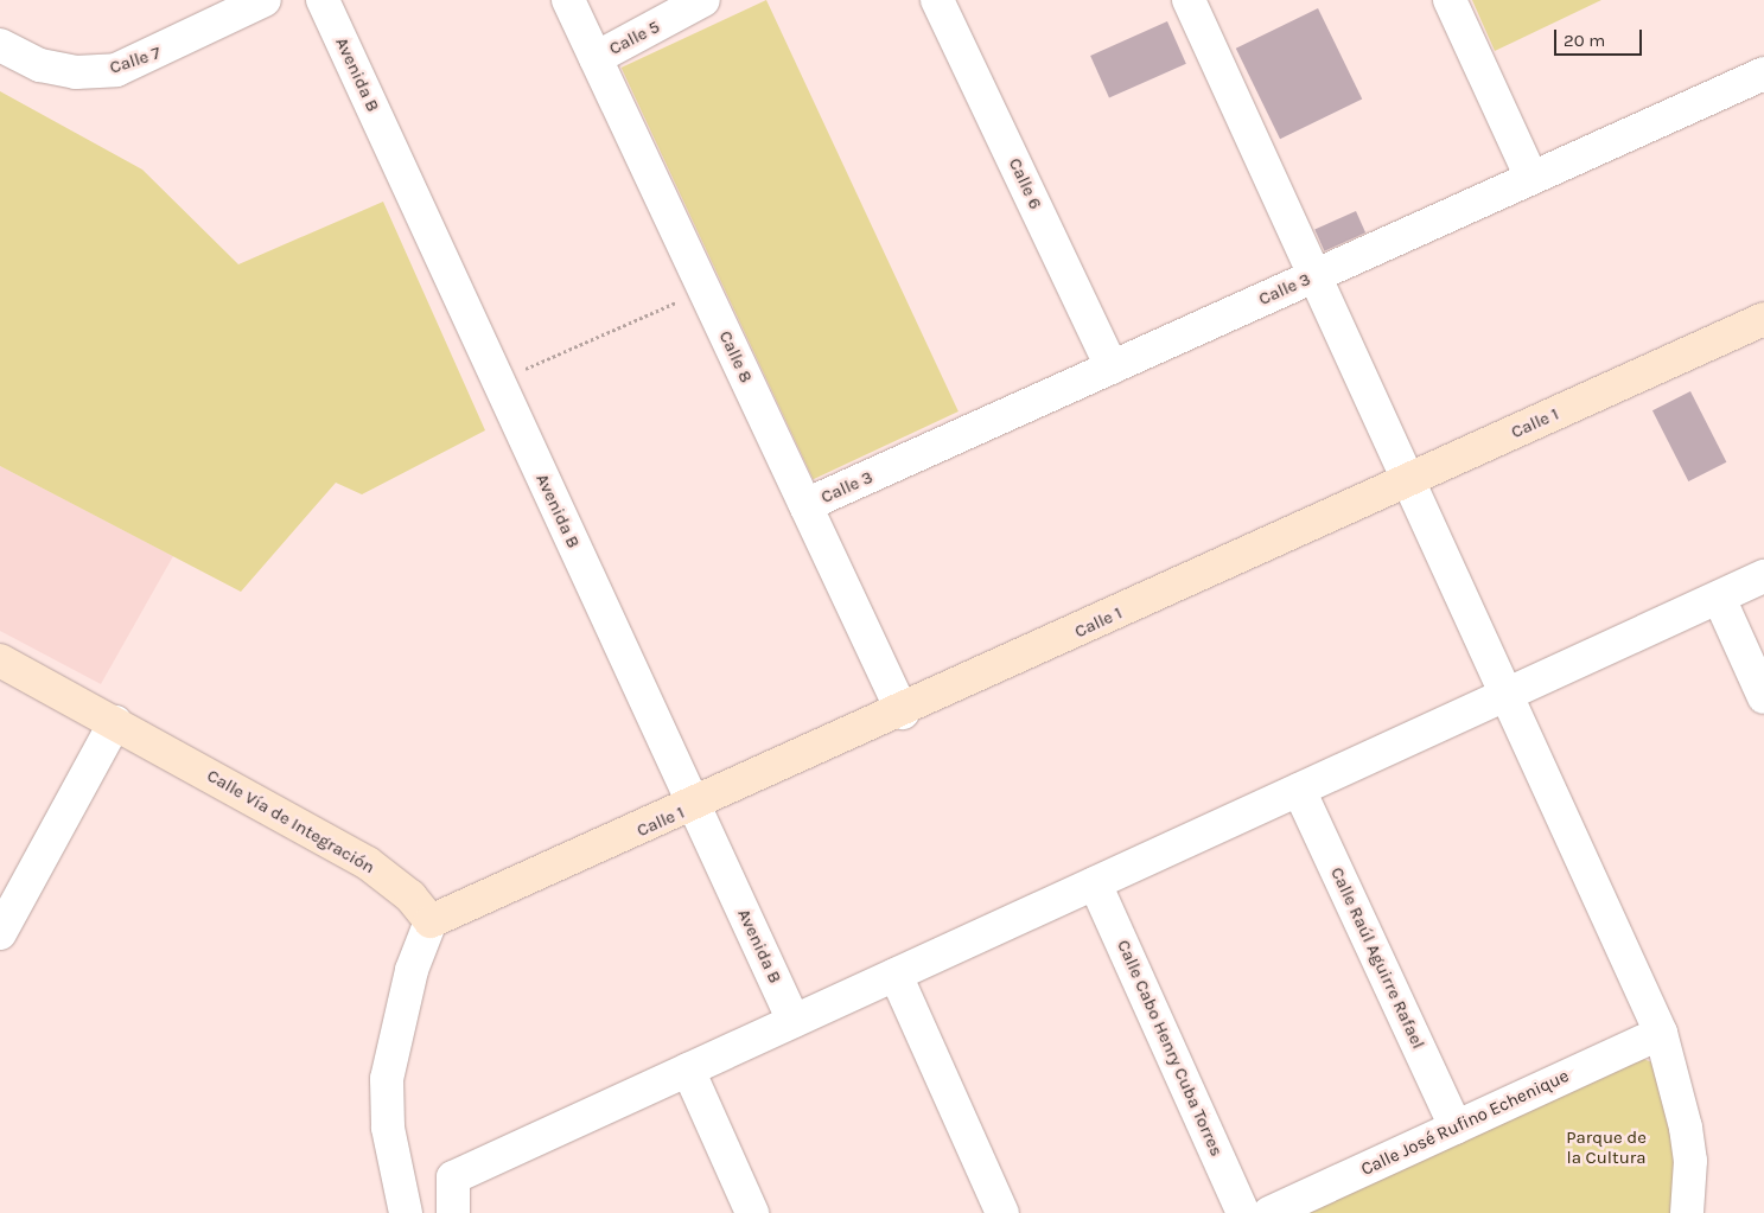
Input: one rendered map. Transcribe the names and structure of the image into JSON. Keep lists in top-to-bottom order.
{
  "streets": {
    "street": [
      "Calle 5",
      "Calle 7",
      "Avenida B",
      "Calle 6",
      "Calle 3",
      "Calle 8",
      "Calle 1",
      "Calle Vía de Integración",
      "Calle Raúl Aguirre Rafael",
      "Calle Cabo Henry Cuba Torres",
      "Calle José Rufino Echenique"
    ]
  },
  "crossings": [
    ["Calle 5", "Calle 8"],
    ["Avenida B", "Calle 1"],
    ["Calle 6", "Calle 3"],
    ["Calle 3", "Calle 8"],
    ["Calle 8", "Calle 1"],
    ["Calle 1", "Calle Vía de Integración"],
    ["Calle Raúl Aguirre Rafael", "Calle José Rufino Echenique"]
  ],
  "parks": ["Parque de la Cultura"],
  "scale_bar": "20 m"
}
